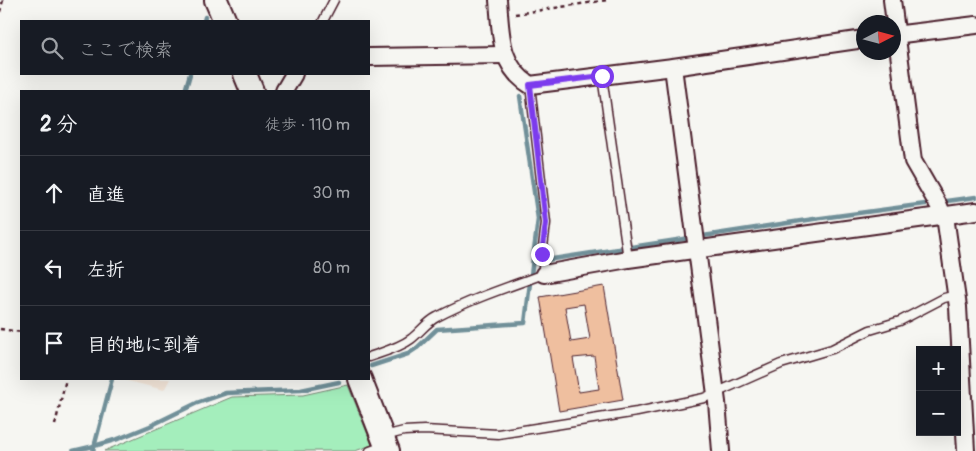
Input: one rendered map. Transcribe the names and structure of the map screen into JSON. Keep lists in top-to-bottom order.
{
  "north": "right",
  "page": {
    "search": "ここで検索",
    "heading": ["2 分", "徒歩 · 110 m"],
    "list": [
      ["直進", "30 m"],
      ["左折", "80 m"],
      "目的地に到着"
    ],
    "map_buttons": ["+", "−"]
  }
}
